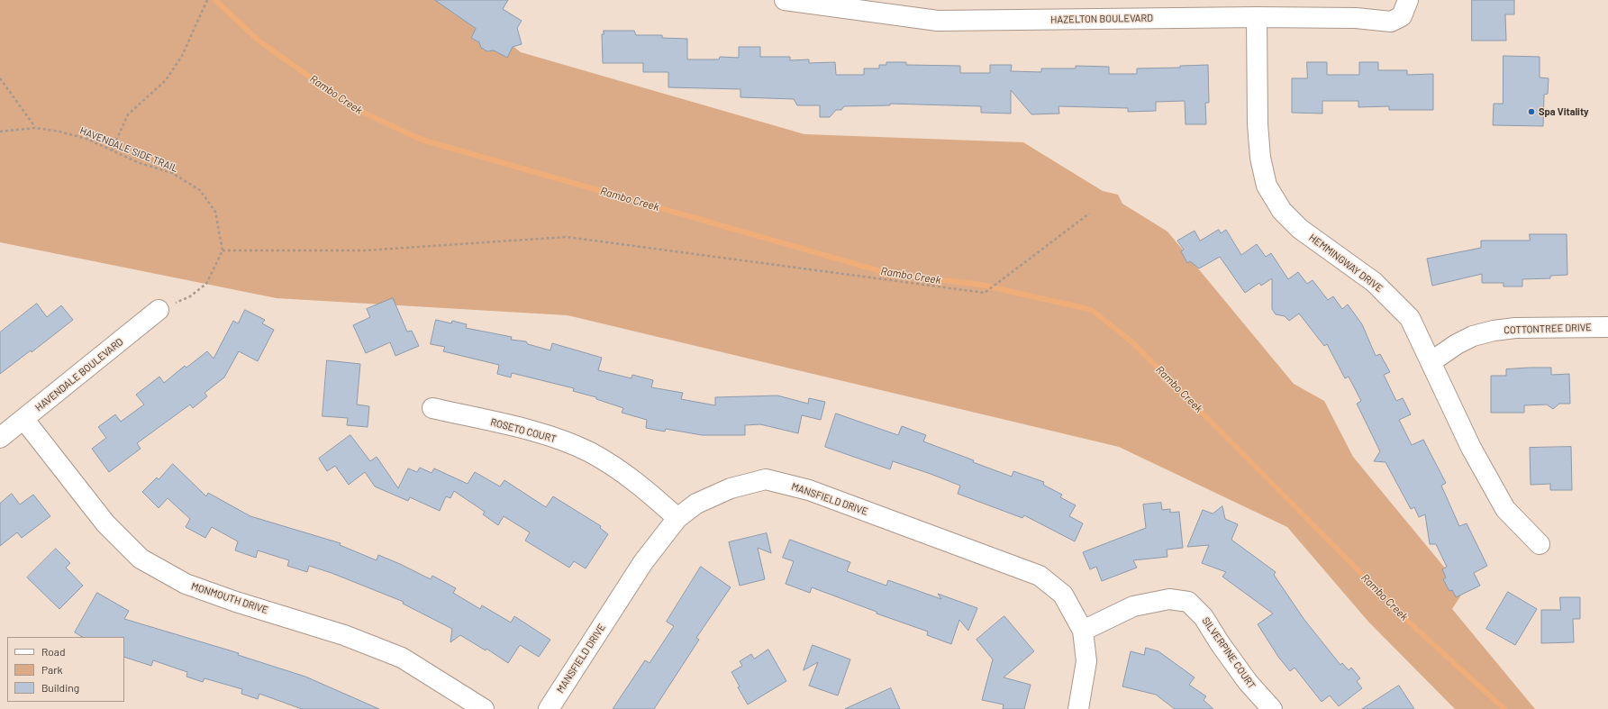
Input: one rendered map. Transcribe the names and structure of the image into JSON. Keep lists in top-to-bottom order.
{
  "streets": {
    "street": [
      "HAZELTON BOULEVARD",
      "HEMMINGWAY DRIVE",
      "COTTONTREE DRIVE",
      "HAVENDALE BOULEVARD",
      "ROSETO COURT",
      "MANSFIELD DRIVE",
      "MONMOUTH DRIVE",
      "SILVERPINE COURT"
    ],
    "path": ["HAVENDALE SIDE TRAIL"]
  },
  "crossings": [
    ["HAZELTON BOULEVARD", "HEMMINGWAY DRIVE"],
    ["HEMMINGWAY DRIVE", "COTTONTREE DRIVE"],
    ["HAVENDALE BOULEVARD", "MONMOUTH DRIVE"],
    ["ROSETO COURT", "MANSFIELD DRIVE"],
    ["MANSFIELD DRIVE", "SILVERPINE COURT"]
  ],
  "water": ["Rambo Creek"],
  "places": ["Spa Vitality"],
  "legend": ["Road", "Park", "Building"]
}
